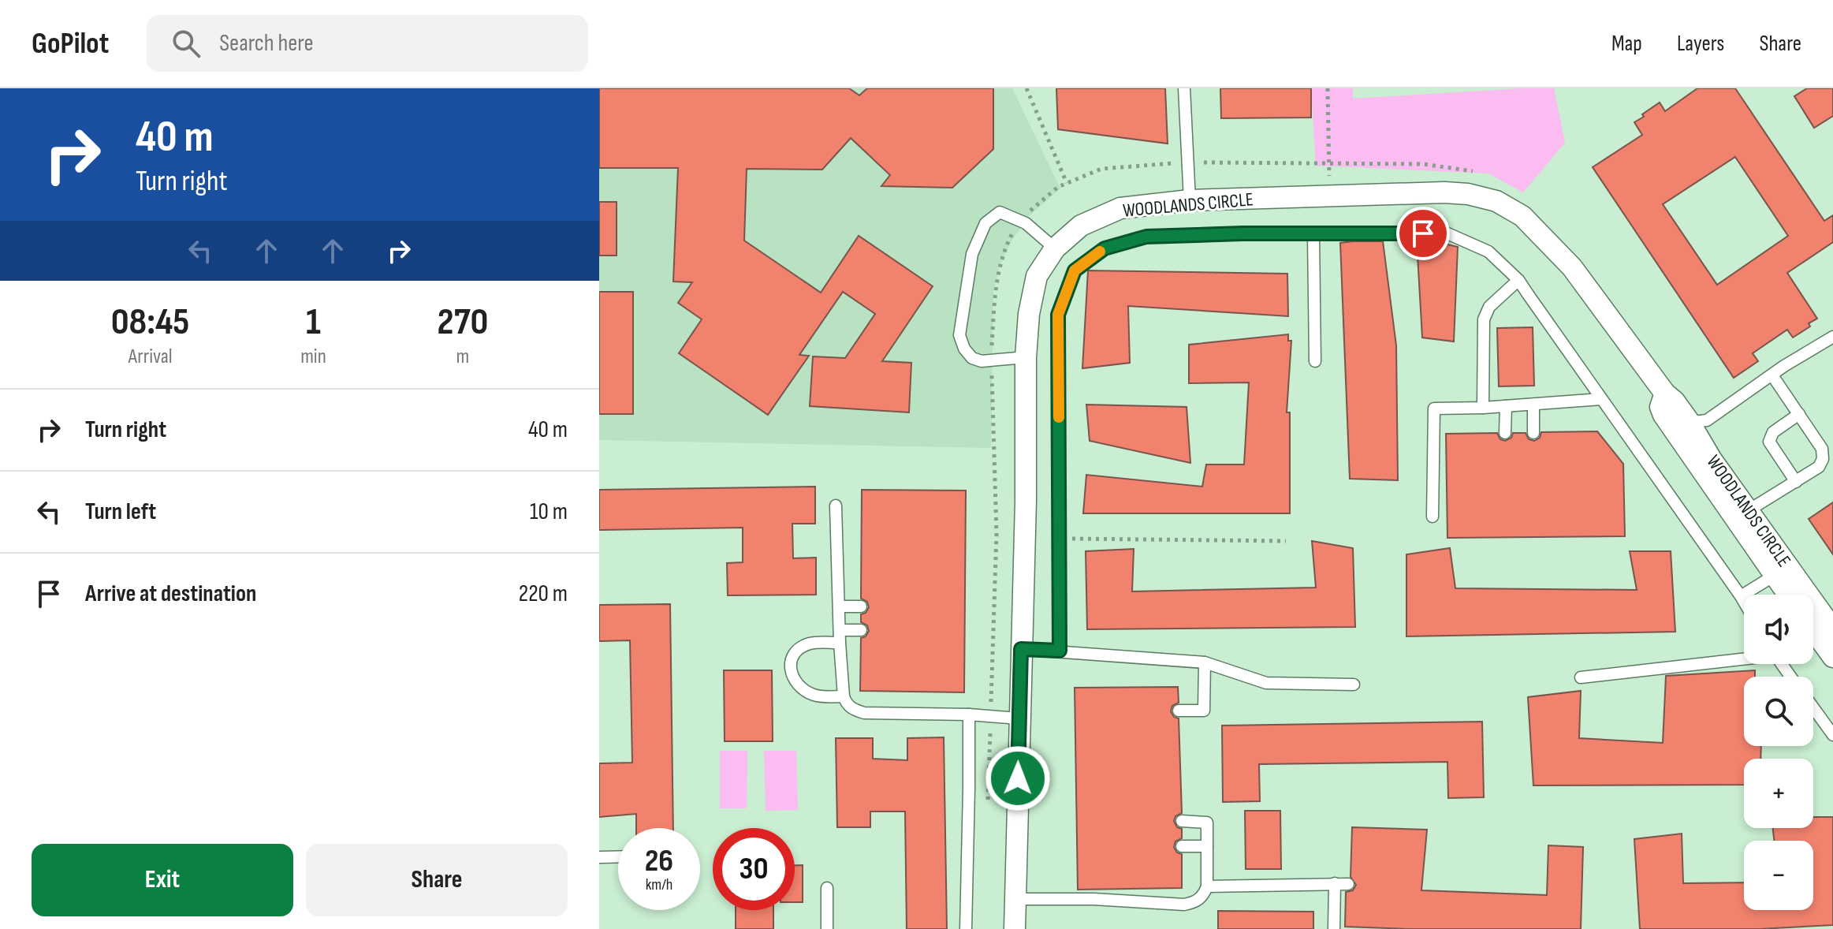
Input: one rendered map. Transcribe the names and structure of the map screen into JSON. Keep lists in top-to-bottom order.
{
  "streets": {
    "street": ["WOODLANDS CIRCLE"]
  },
  "page": {
    "header": "GoPilot",
    "search": "Search here",
    "nav": ["Map", "Layers", "Share"],
    "turn": ["40 m", "Turn right"],
    "eta": [
      "08:45",
      "Arrival",
      "1",
      "min",
      "270",
      "m"
    ],
    "list": [
      {
        "name": "Turn right",
        "value": "40 m"
      },
      {
        "name": "Turn left",
        "value": "10 m"
      },
      {
        "name": "Arrive at destination",
        "value": "220 m"
      }
    ],
    "map_buttons": ["+", "−"],
    "speed": "26 km/h",
    "limit": "30",
    "buttons": ["Exit", "Share"]
  }
}
